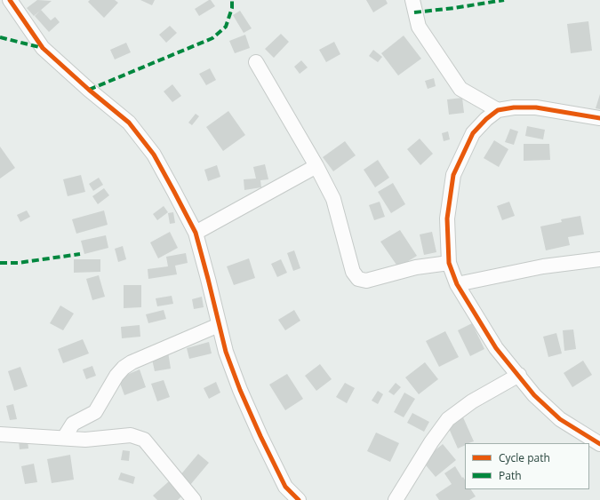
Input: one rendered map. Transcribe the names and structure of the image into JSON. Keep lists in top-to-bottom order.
{
  "legend": ["Cycle path", "Path"]
}
